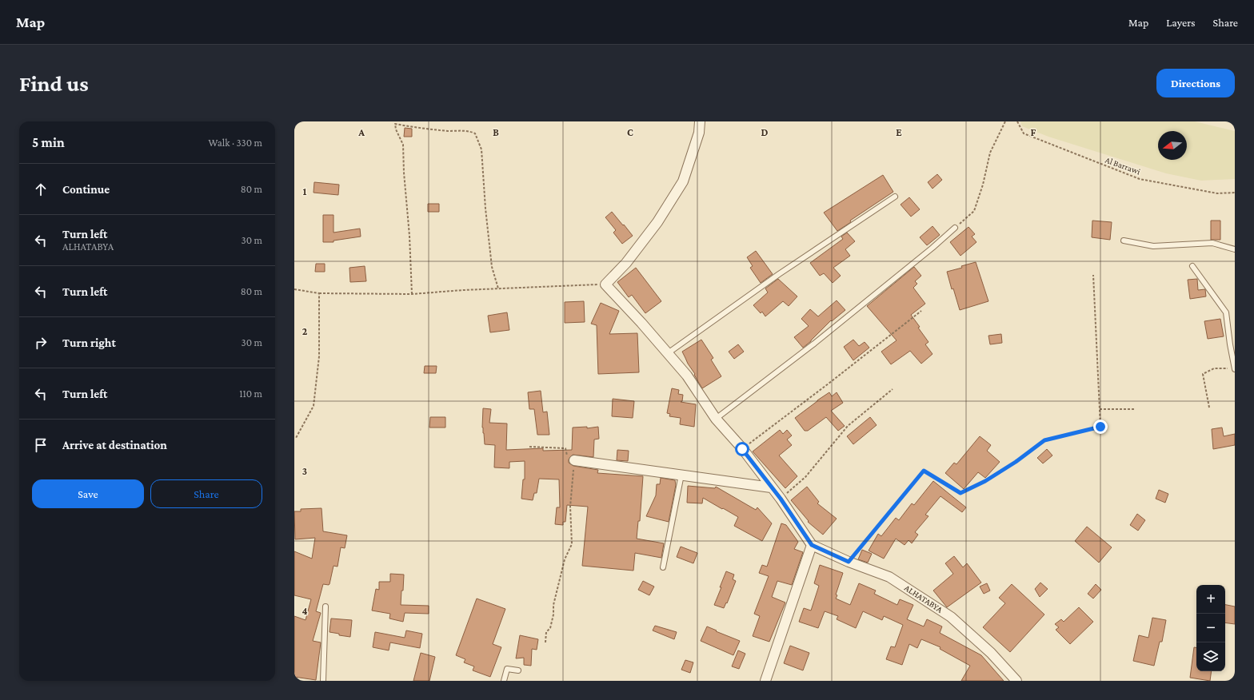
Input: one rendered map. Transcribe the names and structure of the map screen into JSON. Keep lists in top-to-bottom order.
{
  "streets": {
    "street": ["ALHATABYA"],
    "path": ["Al Barrawi"]
  },
  "north": "left",
  "page": {
    "header": "Map",
    "nav": ["Map", "Layers", "Share"],
    "buttons": [
      "Directions",
      ["Save", "Share"]
    ],
    "title": "Find us",
    "heading": ["5 min", "Walk · 330 m"],
    "list": [
      ["Continue", "80 m"],
      ["Turn left", "ALHATABYA", "30 m"],
      ["Turn left", "80 m"],
      ["Turn right", "30 m"],
      ["Turn left", "110 m"],
      "Arrive at destination"
    ],
    "map_buttons": ["+", "−"]
  },
  "grid": {
    "columns": [
      "A",
      "B",
      "C",
      "D",
      "E",
      "F"
    ],
    "rows": [
      "1",
      "2",
      "3",
      "4"
    ]
  }
}
